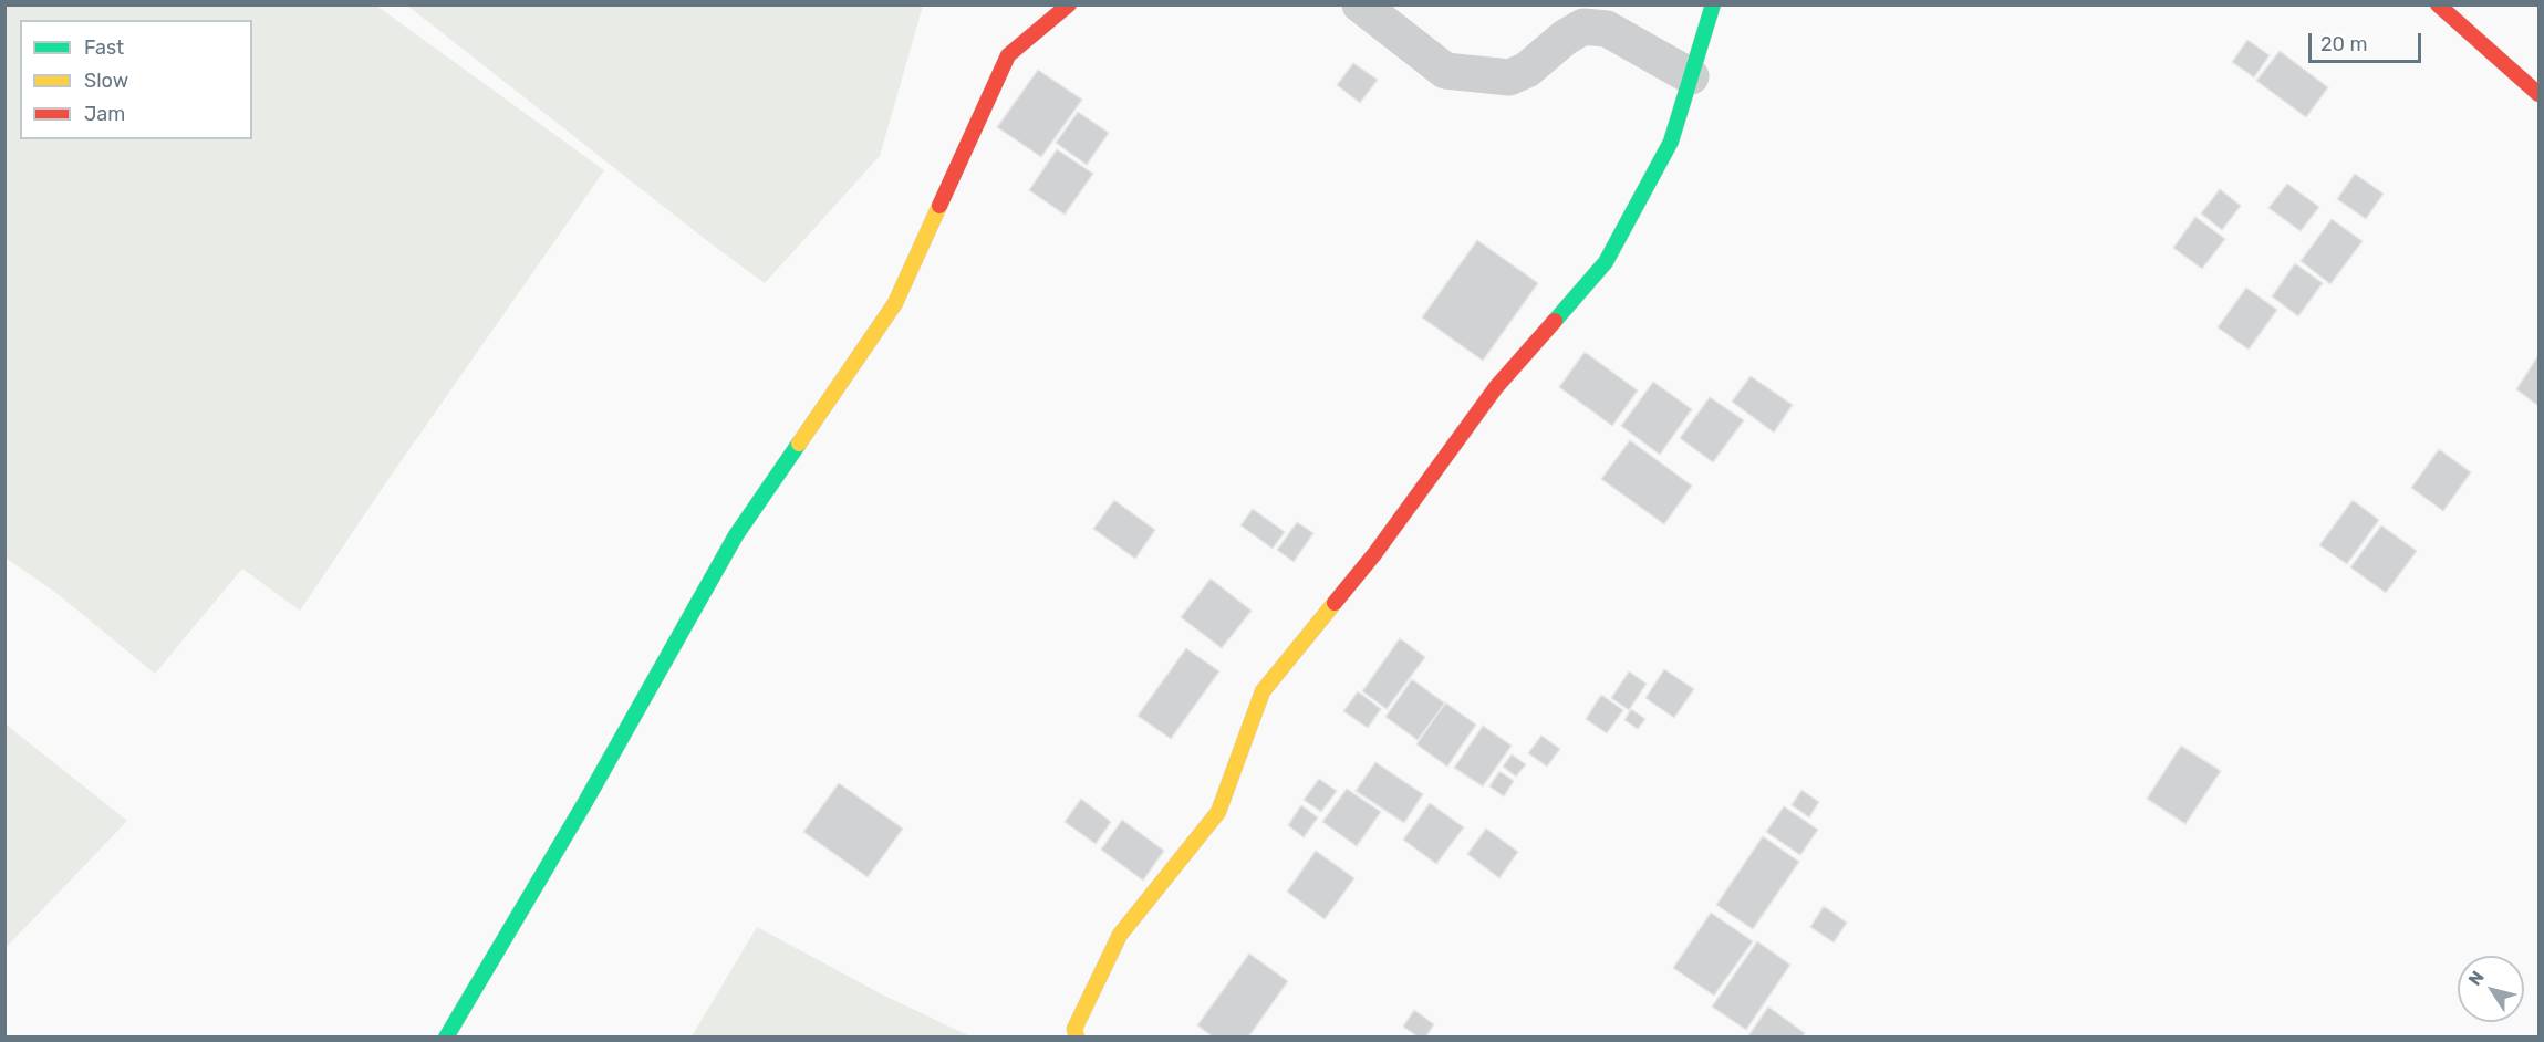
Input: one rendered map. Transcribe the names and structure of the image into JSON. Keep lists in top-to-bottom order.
{
  "legend": ["Fast", "Slow", "Jam"],
  "scale_bar": "20 m",
  "north": "top left"
}
